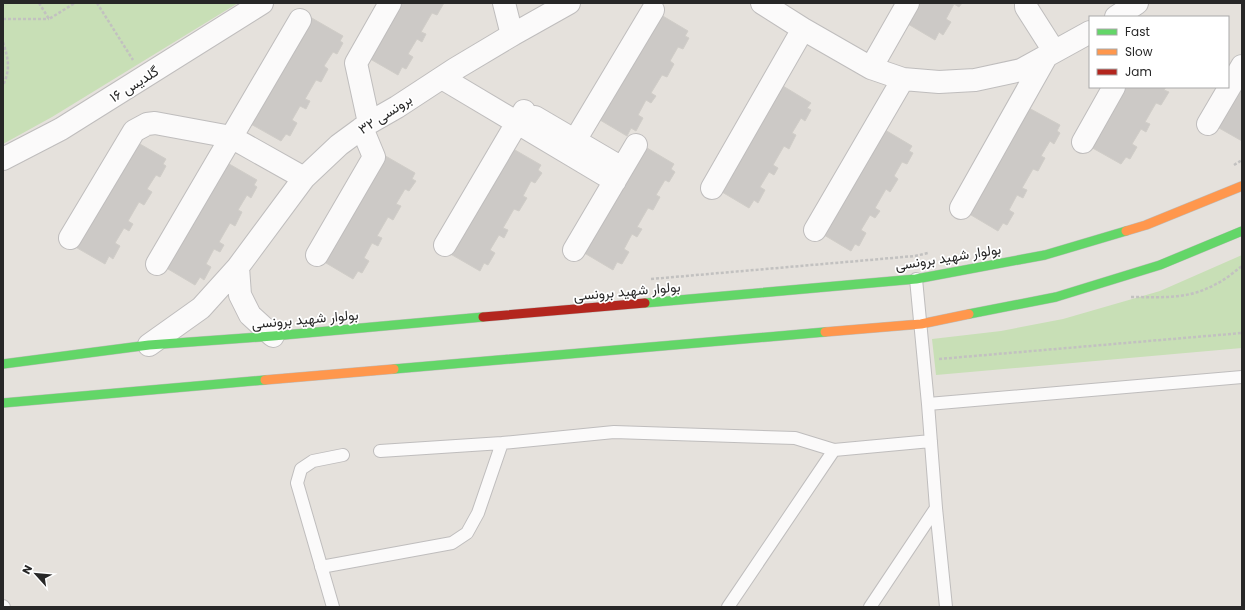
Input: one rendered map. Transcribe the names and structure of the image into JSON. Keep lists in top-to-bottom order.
{
  "streets": {
    "main road": ["بولوار شهید برونسی"],
    "street": ["گلدیس ۱۶", "برونسی ۳۲"]
  },
  "crossings": [
    ["برونسی ۳۲", "بولوار شهید برونسی"]
  ],
  "legend": ["Fast", "Slow", "Jam"],
  "north": "top left"
}
